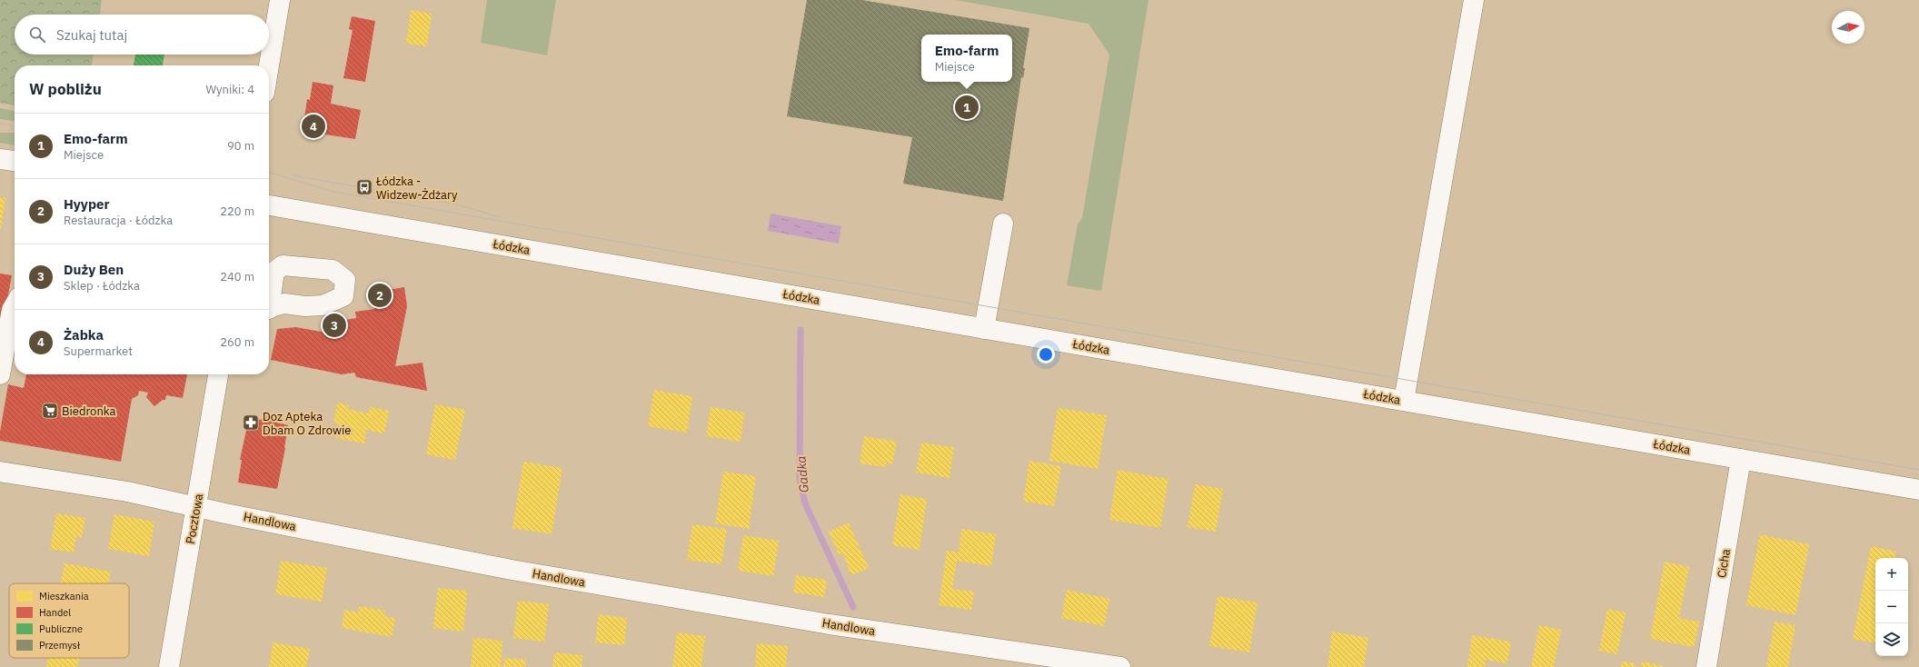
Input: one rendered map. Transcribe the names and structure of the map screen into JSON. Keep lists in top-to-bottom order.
{
  "streets": {
    "street": [
      "Łódzka",
      "Pocztowa",
      "Handlowa",
      "Cicha"
    ]
  },
  "crossings": [
    ["Łódzka", "Cicha"],
    ["Pocztowa", "Handlowa"]
  ],
  "water": ["Gadka"],
  "places": {
    "bus stop": ["Łódzka - Widzew-Żdżary"],
    "supermarket": ["Biedronka"],
    "pharmacy": ["Doz Apteka Dbam O Zdrowie"]
  },
  "legend": [
    "Mieszkania",
    "Handel",
    "Publiczne",
    "Przemysł"
  ],
  "north": "right",
  "page": {
    "search": "Szukaj tutaj",
    "popup": ["Emo-farm", "Miejsce"],
    "heading": ["W pobliżu", "Wyniki: 4"],
    "pins": [
      "1",
      "4",
      "2",
      "3"
    ],
    "list": [
      {
        "mark": "1",
        "name": "Emo-farm",
        "note": "Miejsce",
        "value": "90 m"
      },
      {
        "mark": "2",
        "name": "Hyyper",
        "note": "Restauracja · Łódzka",
        "value": "220 m"
      },
      {
        "mark": "3",
        "name": "Duży Ben",
        "note": "Sklep · Łódzka",
        "value": "240 m"
      },
      {
        "mark": "4",
        "name": "Żabka",
        "note": "Supermarket",
        "value": "260 m"
      }
    ],
    "map_buttons": ["+", "−"]
  }
}
